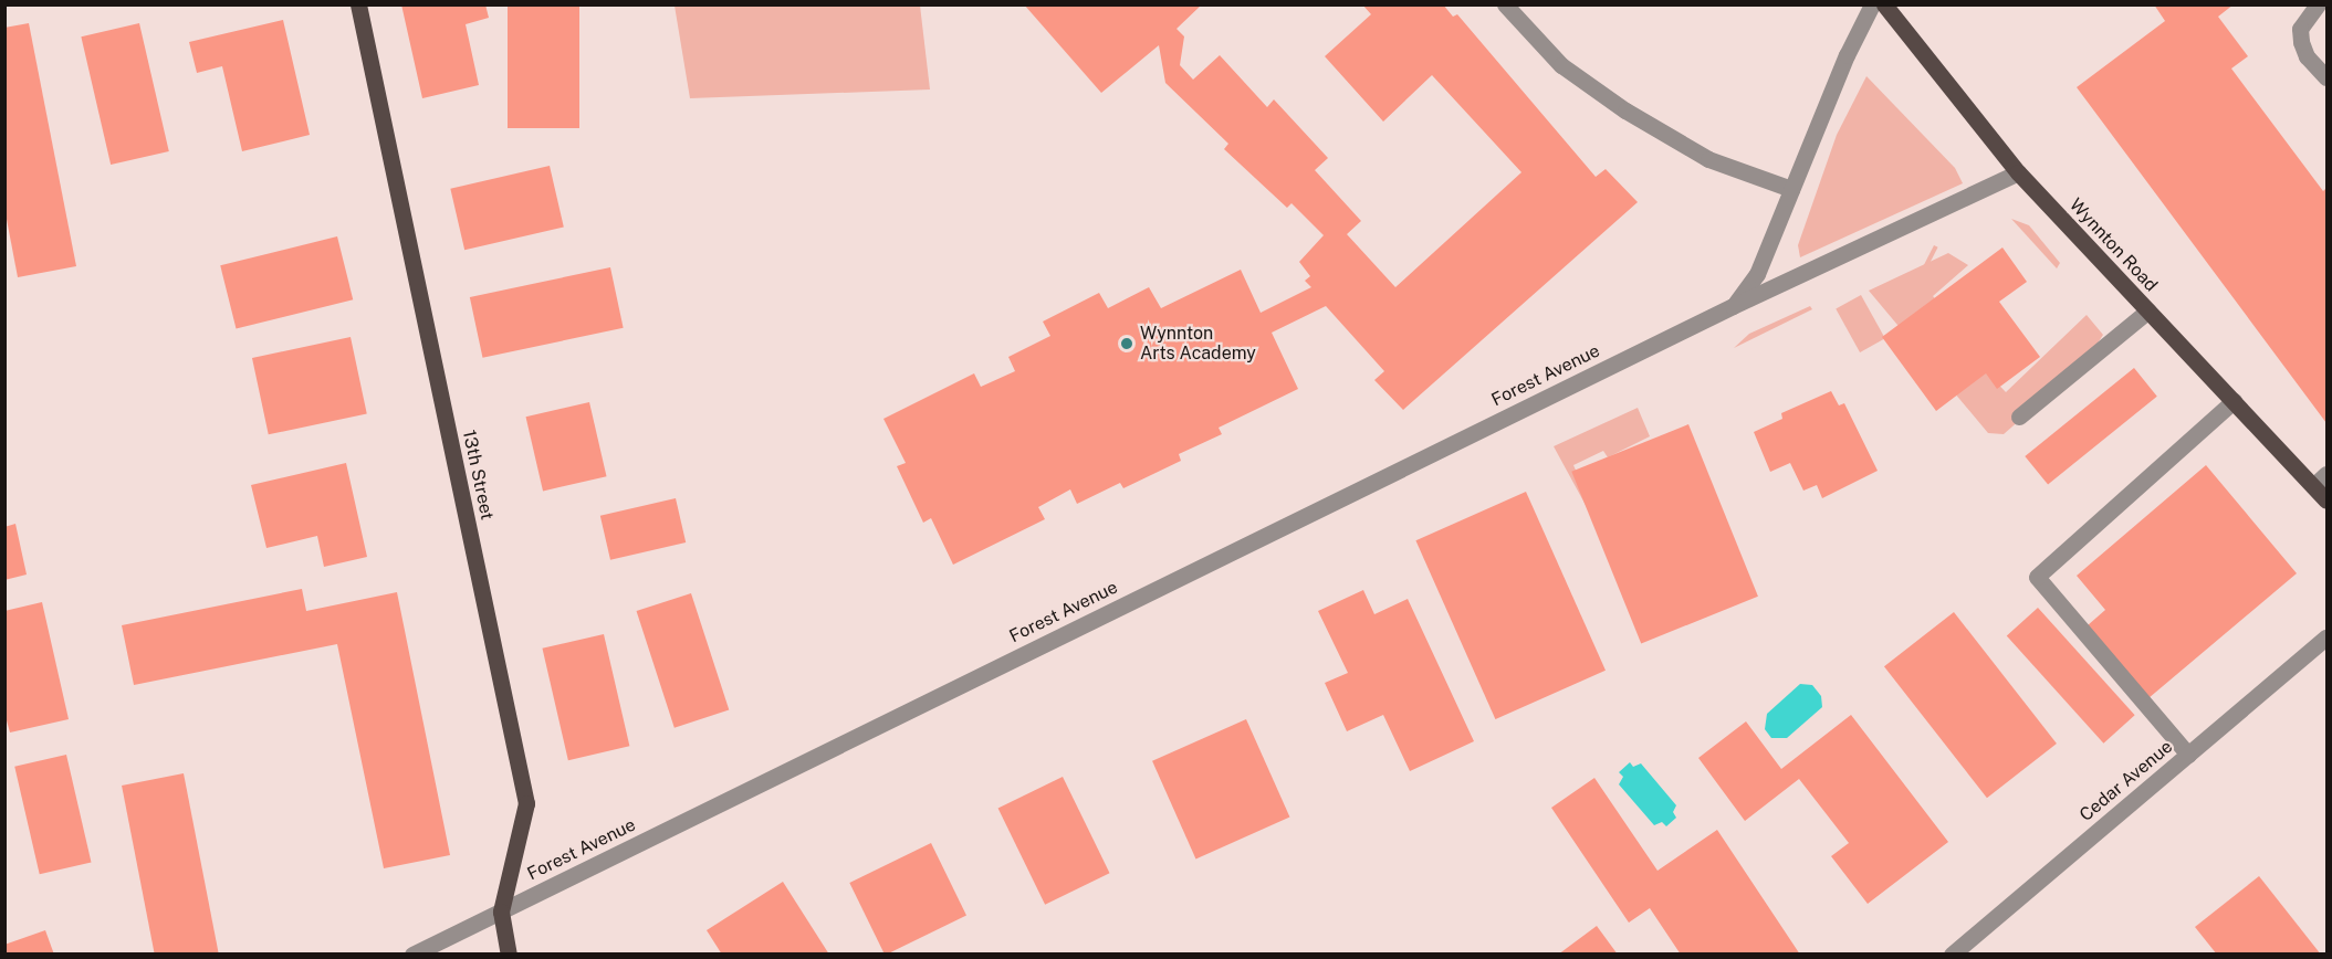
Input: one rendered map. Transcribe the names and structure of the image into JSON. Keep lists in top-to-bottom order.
{
  "streets": {
    "main road": ["Wynnton Road", "13th Street"],
    "street": ["Forest Avenue", "Cedar Avenue"]
  },
  "crossings": [
    ["Wynnton Road", "Forest Avenue"],
    ["Forest Avenue", "13th Street"]
  ],
  "places": ["Wynnton Arts Academy"]
}
